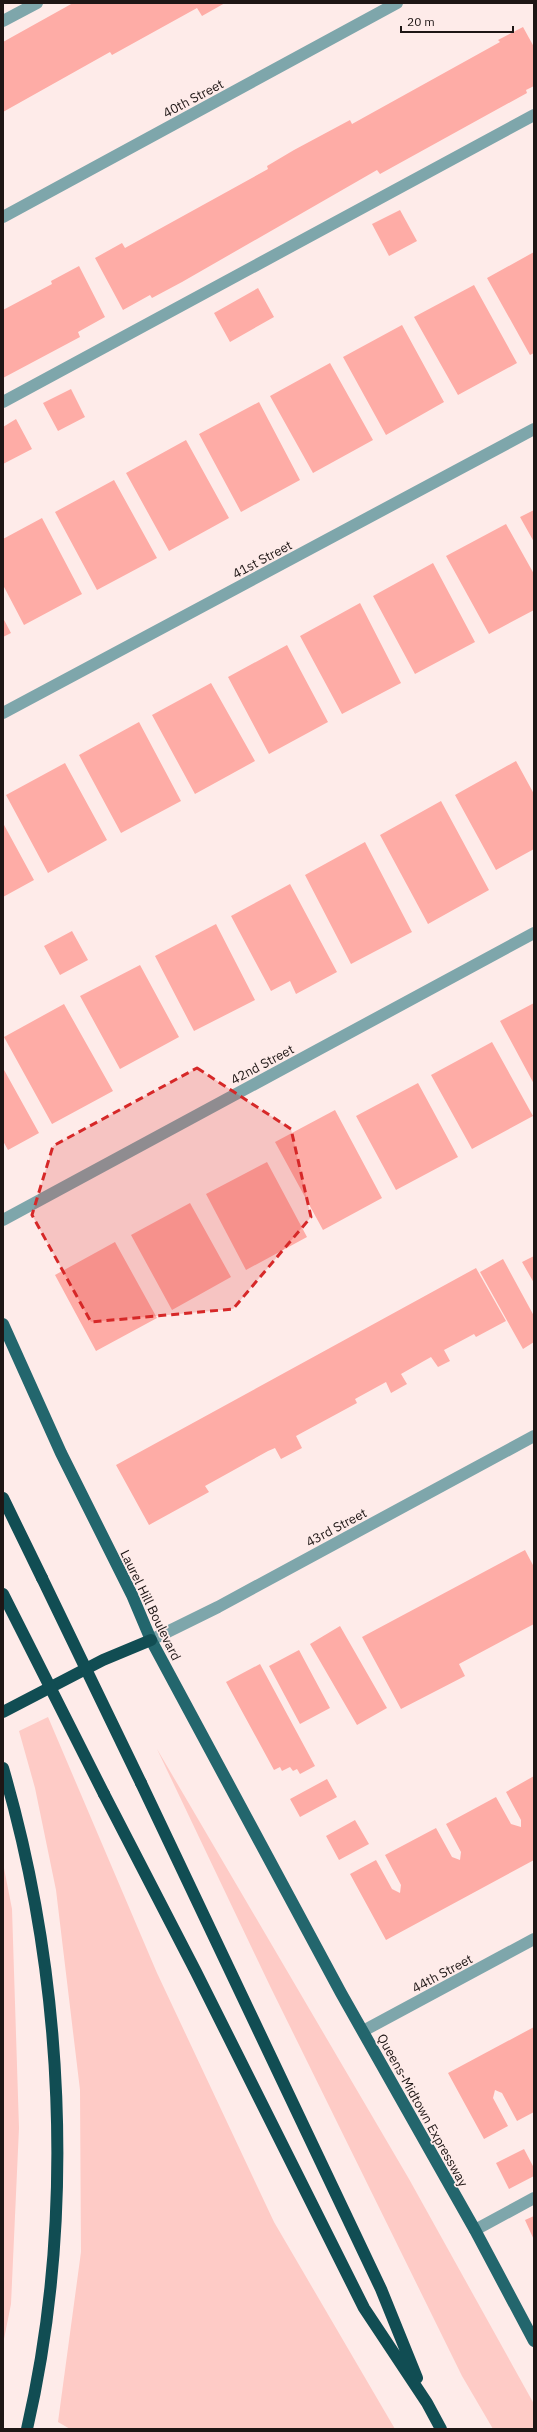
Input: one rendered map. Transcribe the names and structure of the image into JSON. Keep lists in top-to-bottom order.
{
  "streets": {
    "main road": ["Laurel Hill Boulevard", "Queens-Midtown Expressway"],
    "street": [
      "40th Street",
      "41st Street",
      "42nd Street",
      "43rd Street",
      "44th Street"
    ]
  },
  "crossings": [
    ["43rd Street", "Laurel Hill Boulevard"],
    ["Laurel Hill Boulevard", "Queens-Midtown Expressway"],
    ["44th Street", "Queens-Midtown Expressway"]
  ],
  "scale_bar": "20 m"
}
